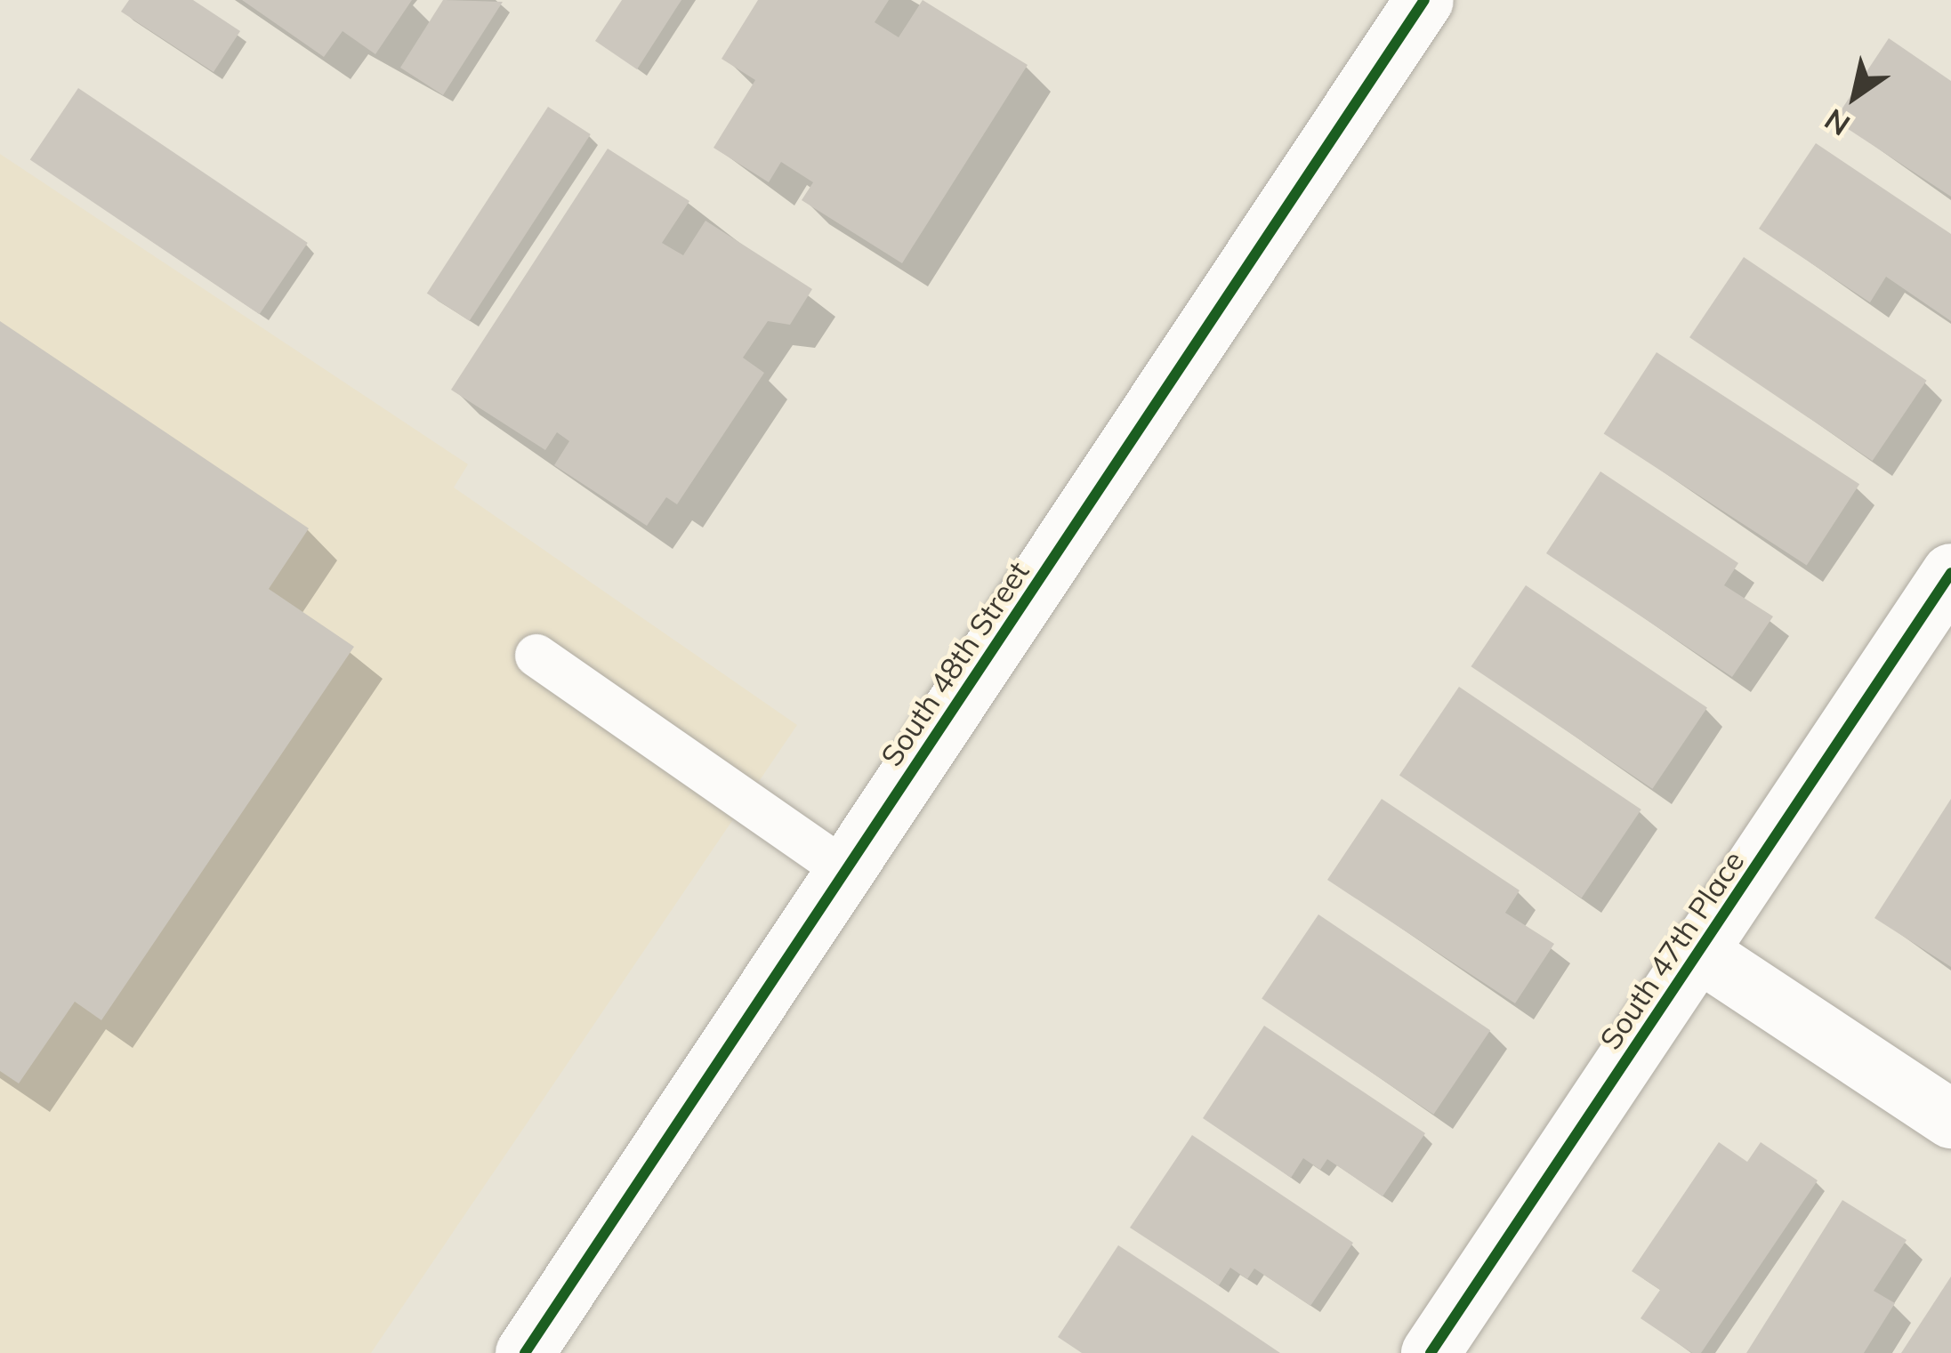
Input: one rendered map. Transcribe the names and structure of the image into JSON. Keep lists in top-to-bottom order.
{
  "streets": {
    "main road": ["South 48th Street", "South 47th Place"]
  },
  "north": "bottom left"
}
